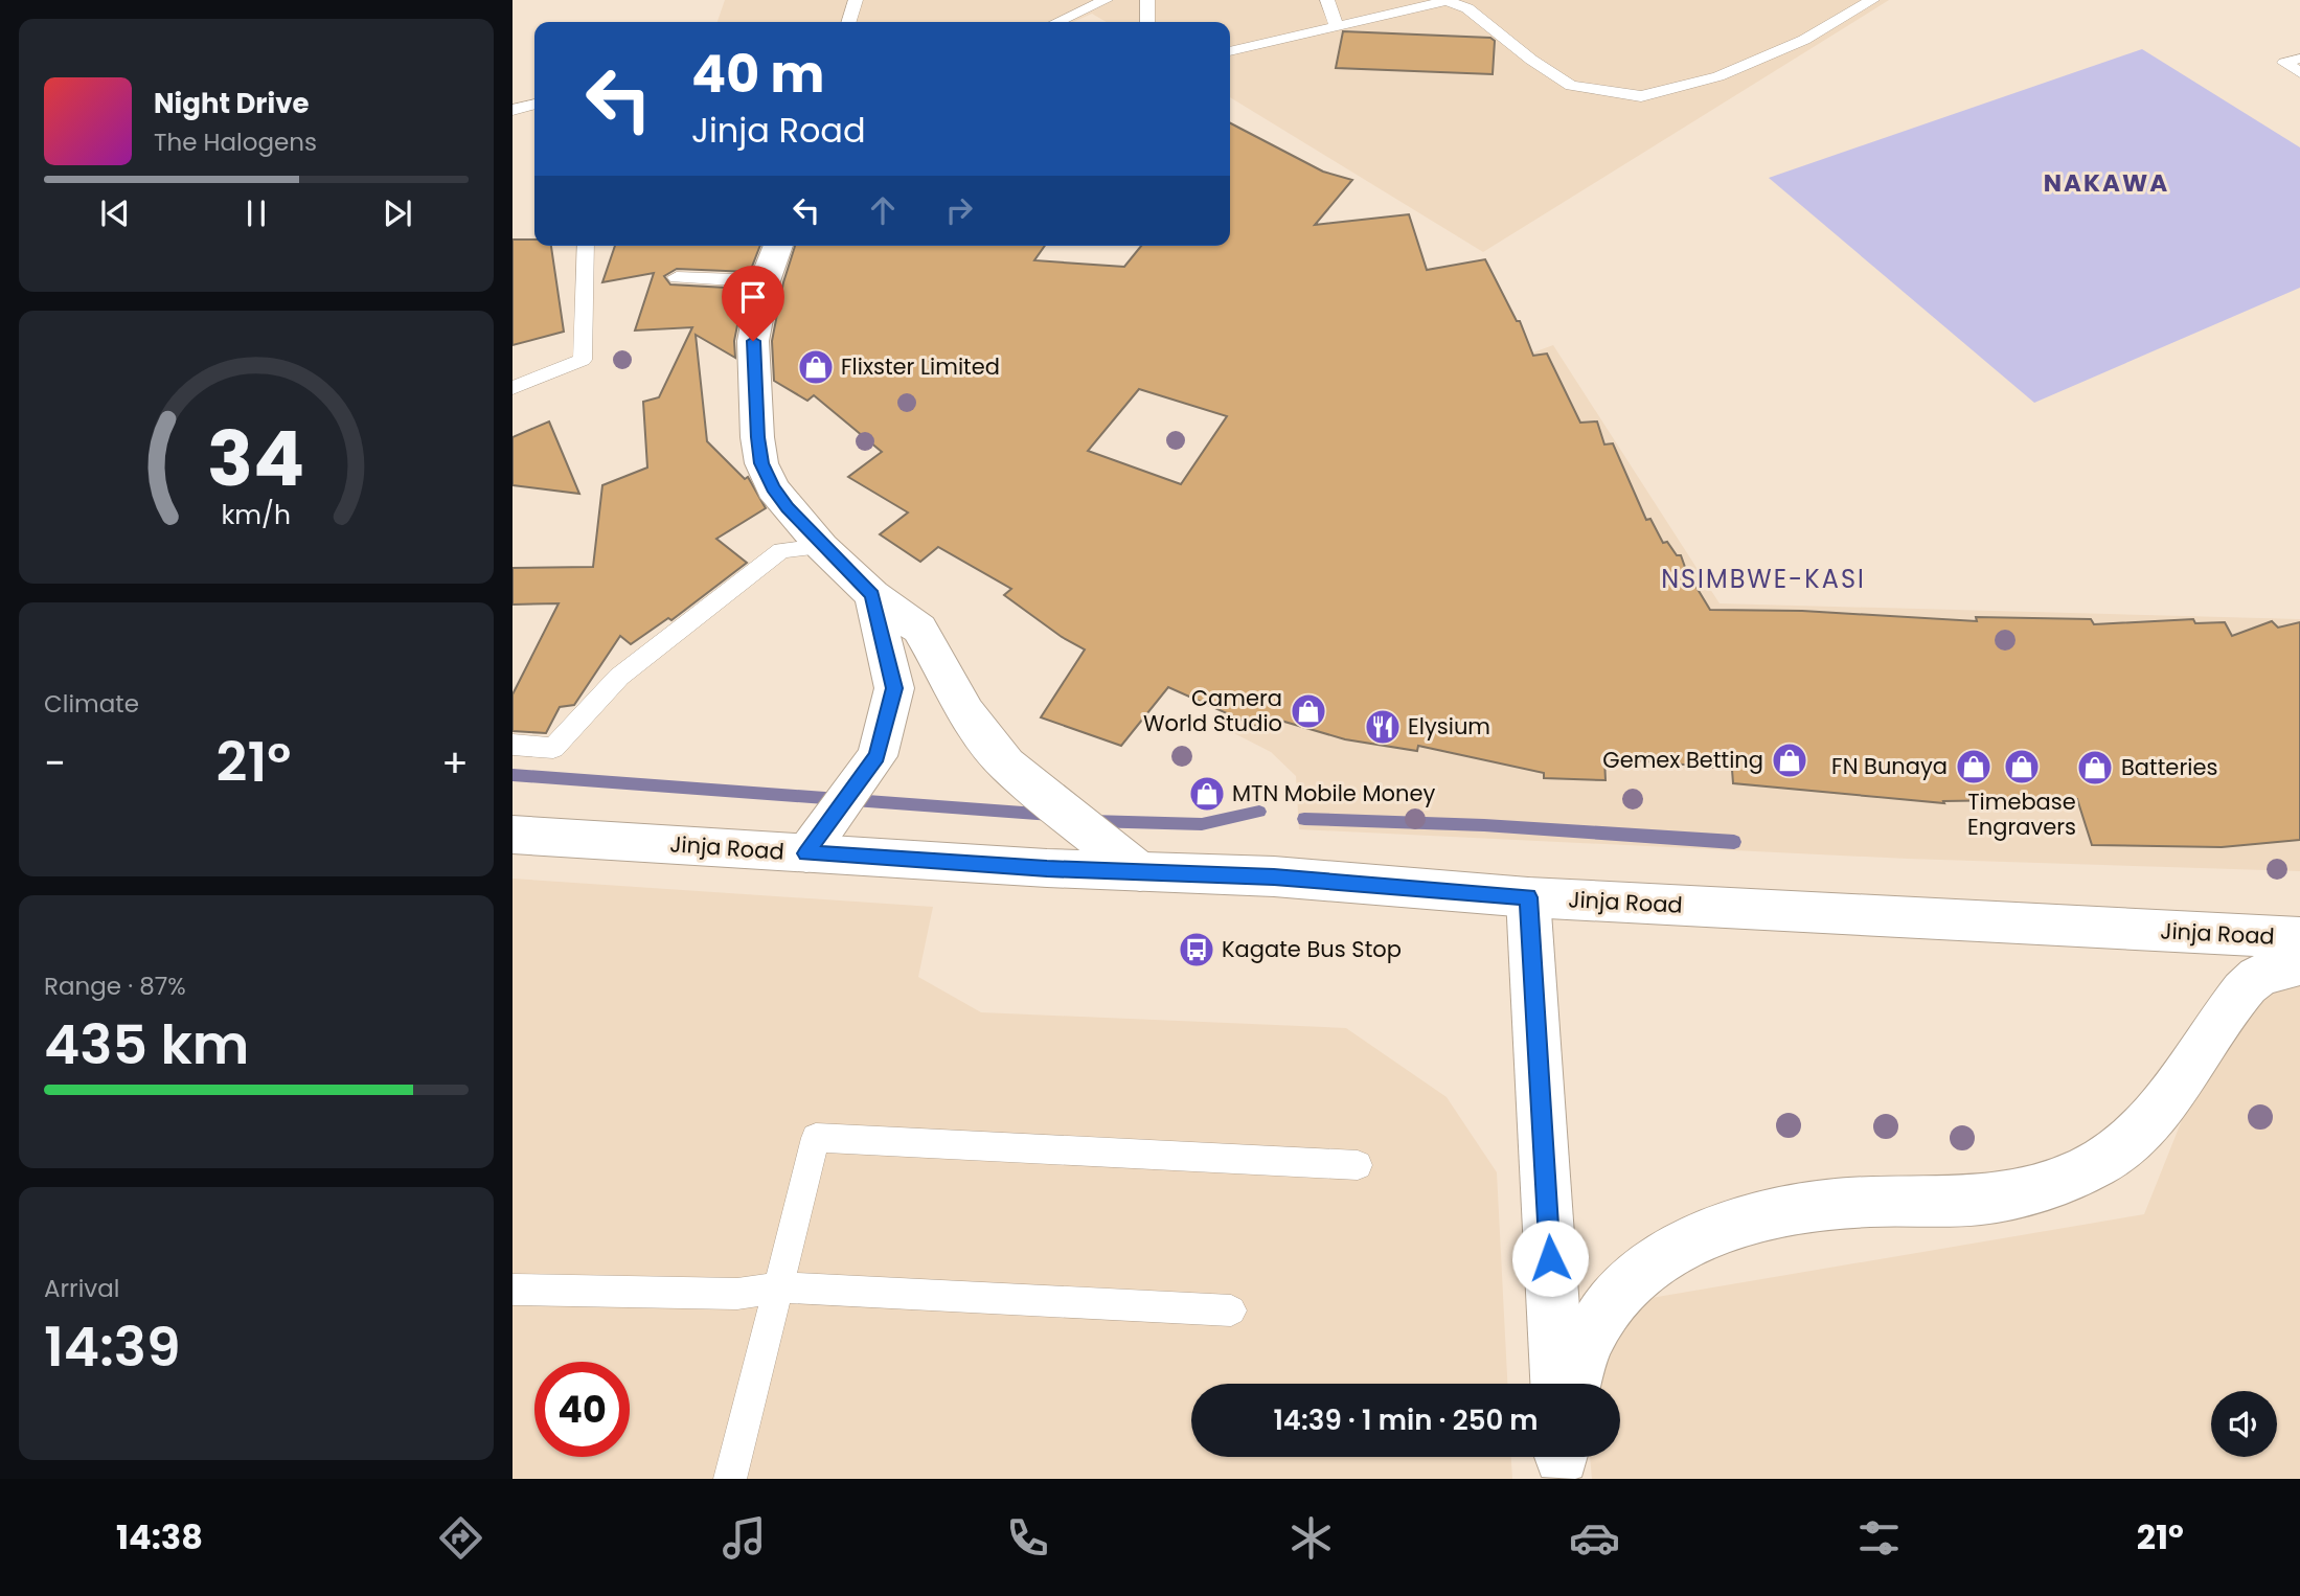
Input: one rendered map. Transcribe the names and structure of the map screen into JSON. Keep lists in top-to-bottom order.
{
  "streets": {
    "main road": ["Jinja Road"]
  },
  "districts": ["NAKAWA", "NSIMBWE-KASI"],
  "places": {
    "shop": [
      "Flixster Limited",
      "Camera World Studio",
      "Gemex Betting",
      "FN Bunaya",
      "Timebase Engravers",
      "Batteries",
      "MTN Mobile Money"
    ],
    "restaurant": ["Elysium"],
    "bus stop": ["Kagate Bus Stop"]
  },
  "page": {
    "turn": ["40 m", "Jinja Road"],
    "song": ["Night Drive", "The Halogens"],
    "tile": [
      "Climate",
      ["Range · 87%", "435 km"],
      ["Arrival", "14:39"]
    ],
    "heat": ["−", "21°", "+"],
    "limit": "40",
    "trip": "14:39 · 1 min · 250 m",
    "tabs": ["14:38", "21°"],
    "gauge": ["34", "km/h"]
  }
}
